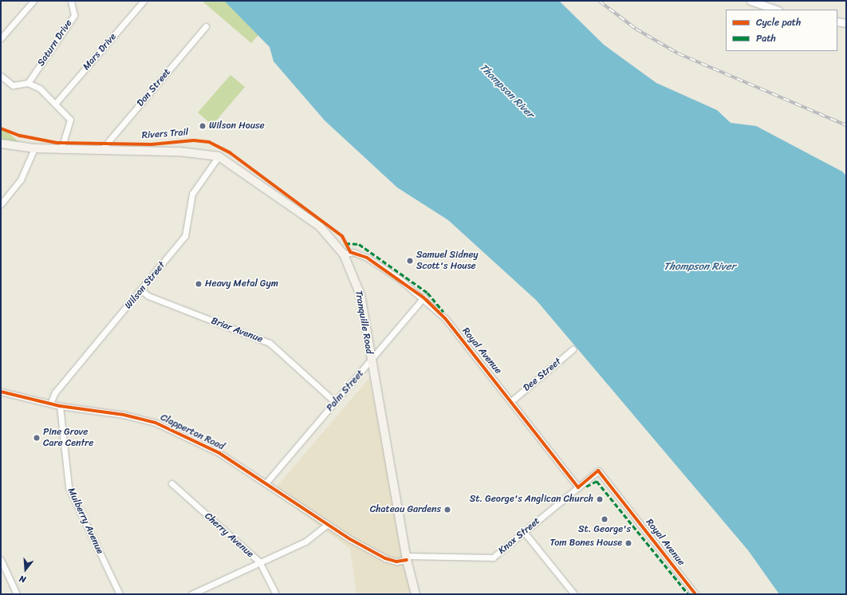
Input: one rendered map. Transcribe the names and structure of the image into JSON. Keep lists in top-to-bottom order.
{
  "streets": {
    "main road": ["Tranquille Road"],
    "street": [
      "Saturn Drive",
      "Mars Drive",
      "Don Street",
      "Wilson Street",
      "Briar Avenue",
      "Royal Avenue",
      "Dee Street",
      "Palm Street",
      "Clapperton Road",
      "Mulberry Avenue",
      "Cherry Avenue",
      "Knox Street"
    ],
    "cycle path": ["Rivers Trail"]
  },
  "crossings": [
    ["Don Street", "Tranquille Road"],
    ["Wilson Street", "Tranquille Road"],
    ["Wilson Street", "Briar Avenue"],
    ["Wilson Street", "Clapperton Road"],
    ["Tranquille Road", "Royal Avenue"],
    ["Tranquille Road", "Palm Street"],
    ["Tranquille Road", "Clapperton Road"],
    ["Tranquille Road", "Knox Street"],
    ["Briar Avenue", "Palm Street"],
    ["Royal Avenue", "Dee Street"],
    ["Royal Avenue", "Palm Street"],
    ["Royal Avenue", "Knox Street"],
    ["Palm Street", "Clapperton Road"],
    ["Clapperton Road", "Mulberry Avenue"],
    ["Clapperton Road", "Knox Street"]
  ],
  "water": ["Thompson River"],
  "places": [
    "Wilson House",
    "Samuel Sidney Scott's House",
    "Heavy Metal Gym",
    "Pine Grove Care Centre",
    "St. George's Anglican Church",
    "Chateau Gardens",
    "St. George's",
    "Tom Bones House"
  ],
  "legend": ["Cycle path", "Path"],
  "north": "bottom"
}
